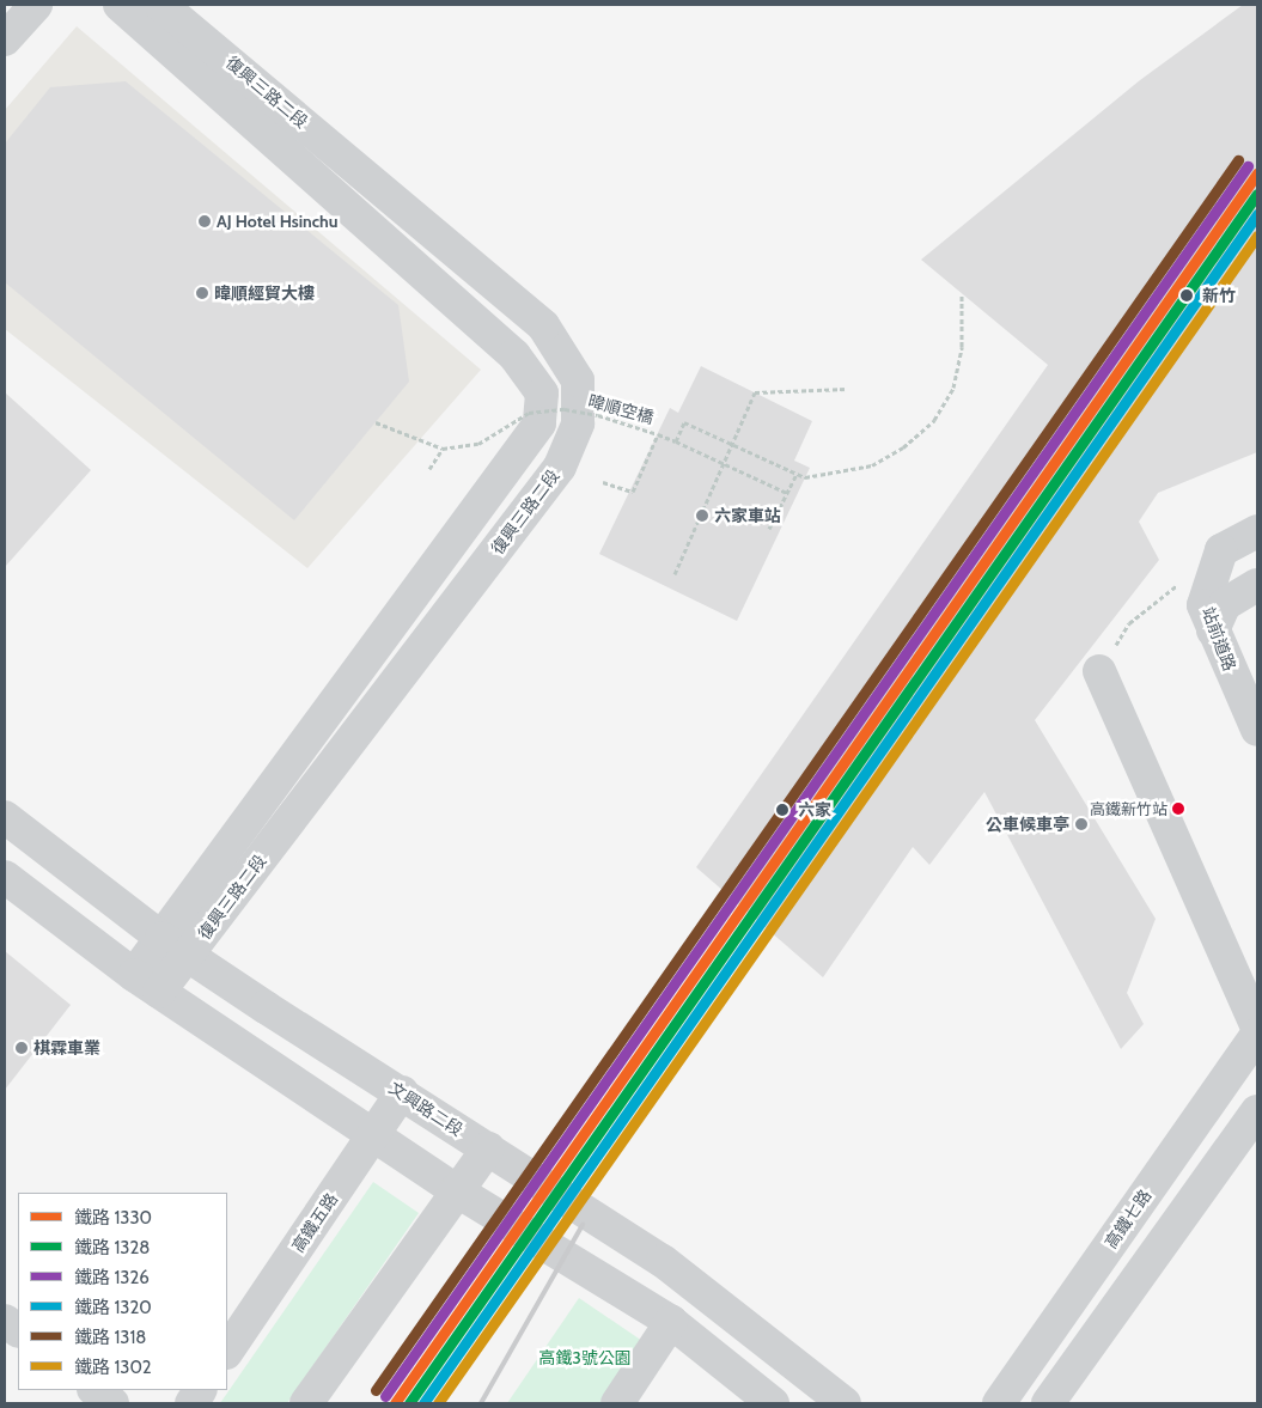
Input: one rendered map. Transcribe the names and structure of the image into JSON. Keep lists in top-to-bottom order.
{
  "streets": {
    "street": [
      "復興三路二段",
      "站前道路",
      "文興路二段",
      "高鐵七路",
      "高鐵五路"
    ],
    "path": ["暐順空橋"]
  },
  "crossings": [
    ["復興三路二段", "文興路二段"],
    ["文興路二段", "高鐵五路"]
  ],
  "parks": ["高鐵3號公園"],
  "places": [
    "AJ Hotel Hsinchu",
    "暐順經貿大樓",
    "新竹",
    "六家車站",
    "高鐵新竹站",
    "六家",
    "公車候車亭",
    "棋霖車業"
  ],
  "lines": [
    "rail line 1318",
    "rail line 1326",
    "rail line 1330",
    "rail line 1328",
    "rail line 1320",
    "rail line 1302"
  ],
  "legend": [
    "鐵路 1330",
    "鐵路 1328",
    "鐵路 1326",
    "鐵路 1320",
    "鐵路 1318",
    "鐵路 1302"
  ]
}
